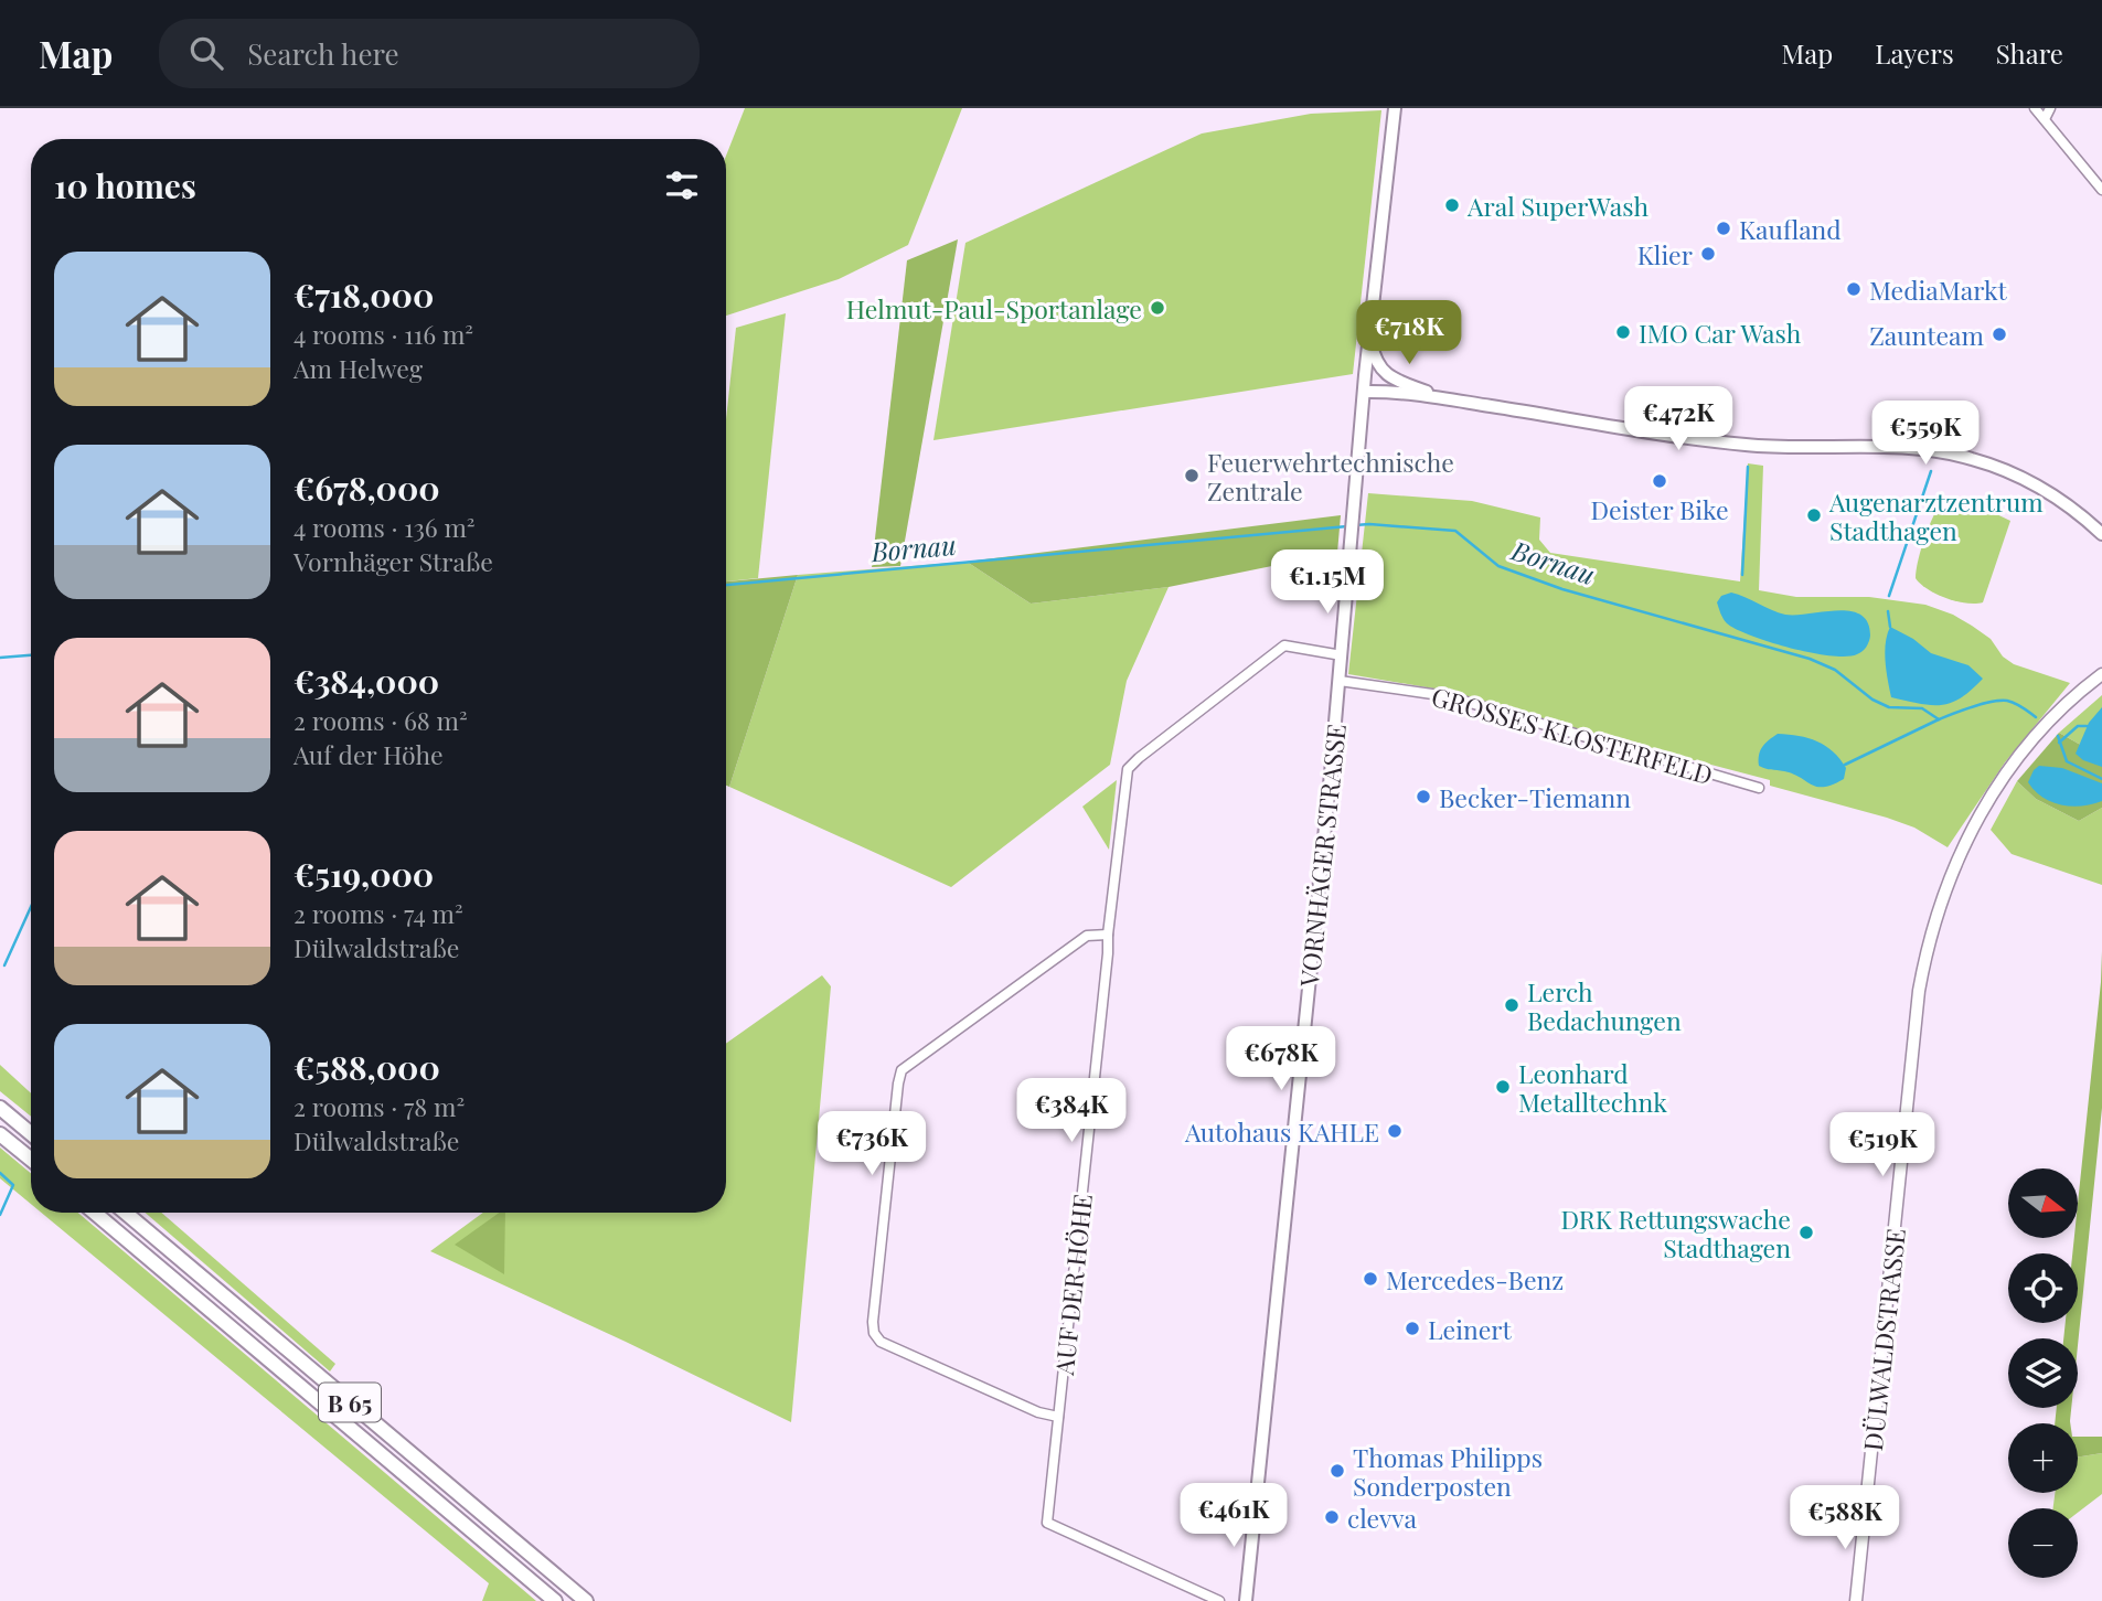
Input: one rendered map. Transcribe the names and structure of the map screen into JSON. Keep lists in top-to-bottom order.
{
  "streets": {
    "highway": ["B 65"],
    "main road": ["VORNHÄGER STRASSE"],
    "street": ["GROSSES KLOSTERFELD", "AUF DER HÖHE", "DÜLWALDSTRASSE"]
  },
  "crossings": [
    ["GROSSES KLOSTERFELD", "VORNHÄGER STRASSE"],
    ["VORNHÄGER STRASSE", "AUF DER HÖHE"]
  ],
  "water": ["Bornau"],
  "places": [
    "Aral SuperWash",
    "Kaufland",
    "Klier",
    "MediaMarkt",
    "Helmut-Paul-Sportanlage",
    "IMO Car Wash",
    "Zaunteam",
    "Feuerwehrtechnische Zentrale",
    "Deister Bike",
    "Augenarztzentrum Stadthagen",
    "Becker-Tiemann",
    "Lerch Bedachungen",
    "Leonhard Metalltechnk",
    "Autohaus KAHLE",
    "DRK Rettungswache Stadthagen",
    "Mercedes-Benz",
    "Leinert",
    "Thomas Philipps Sonderposten",
    "clevva"
  ],
  "north": "right",
  "page": {
    "header": "Map",
    "search": "Search here",
    "nav": ["Map", "Layers", "Share"],
    "heading": "10 homes",
    "list": [
      {
        "name": "€718,000",
        "note": "4 rooms · 116 m² · Am Helweg"
      },
      {
        "name": "€678,000",
        "note": "4 rooms · 136 m² · Vornhäger Straße"
      },
      {
        "name": "€384,000",
        "note": "2 rooms · 68 m² · Auf der Höhe"
      },
      {
        "name": "€519,000",
        "note": "2 rooms · 74 m² · Dülwaldstraße"
      },
      {
        "name": "€588,000",
        "note": "2 rooms · 78 m² · Dülwaldstraße"
      }
    ],
    "price": [
      "€718K",
      "€472K",
      "€559K",
      "€1.15M",
      "€678K",
      "€384K",
      "€736K",
      "€519K",
      "€461K",
      "€588K"
    ],
    "map_buttons": ["+", "−"]
  }
}
